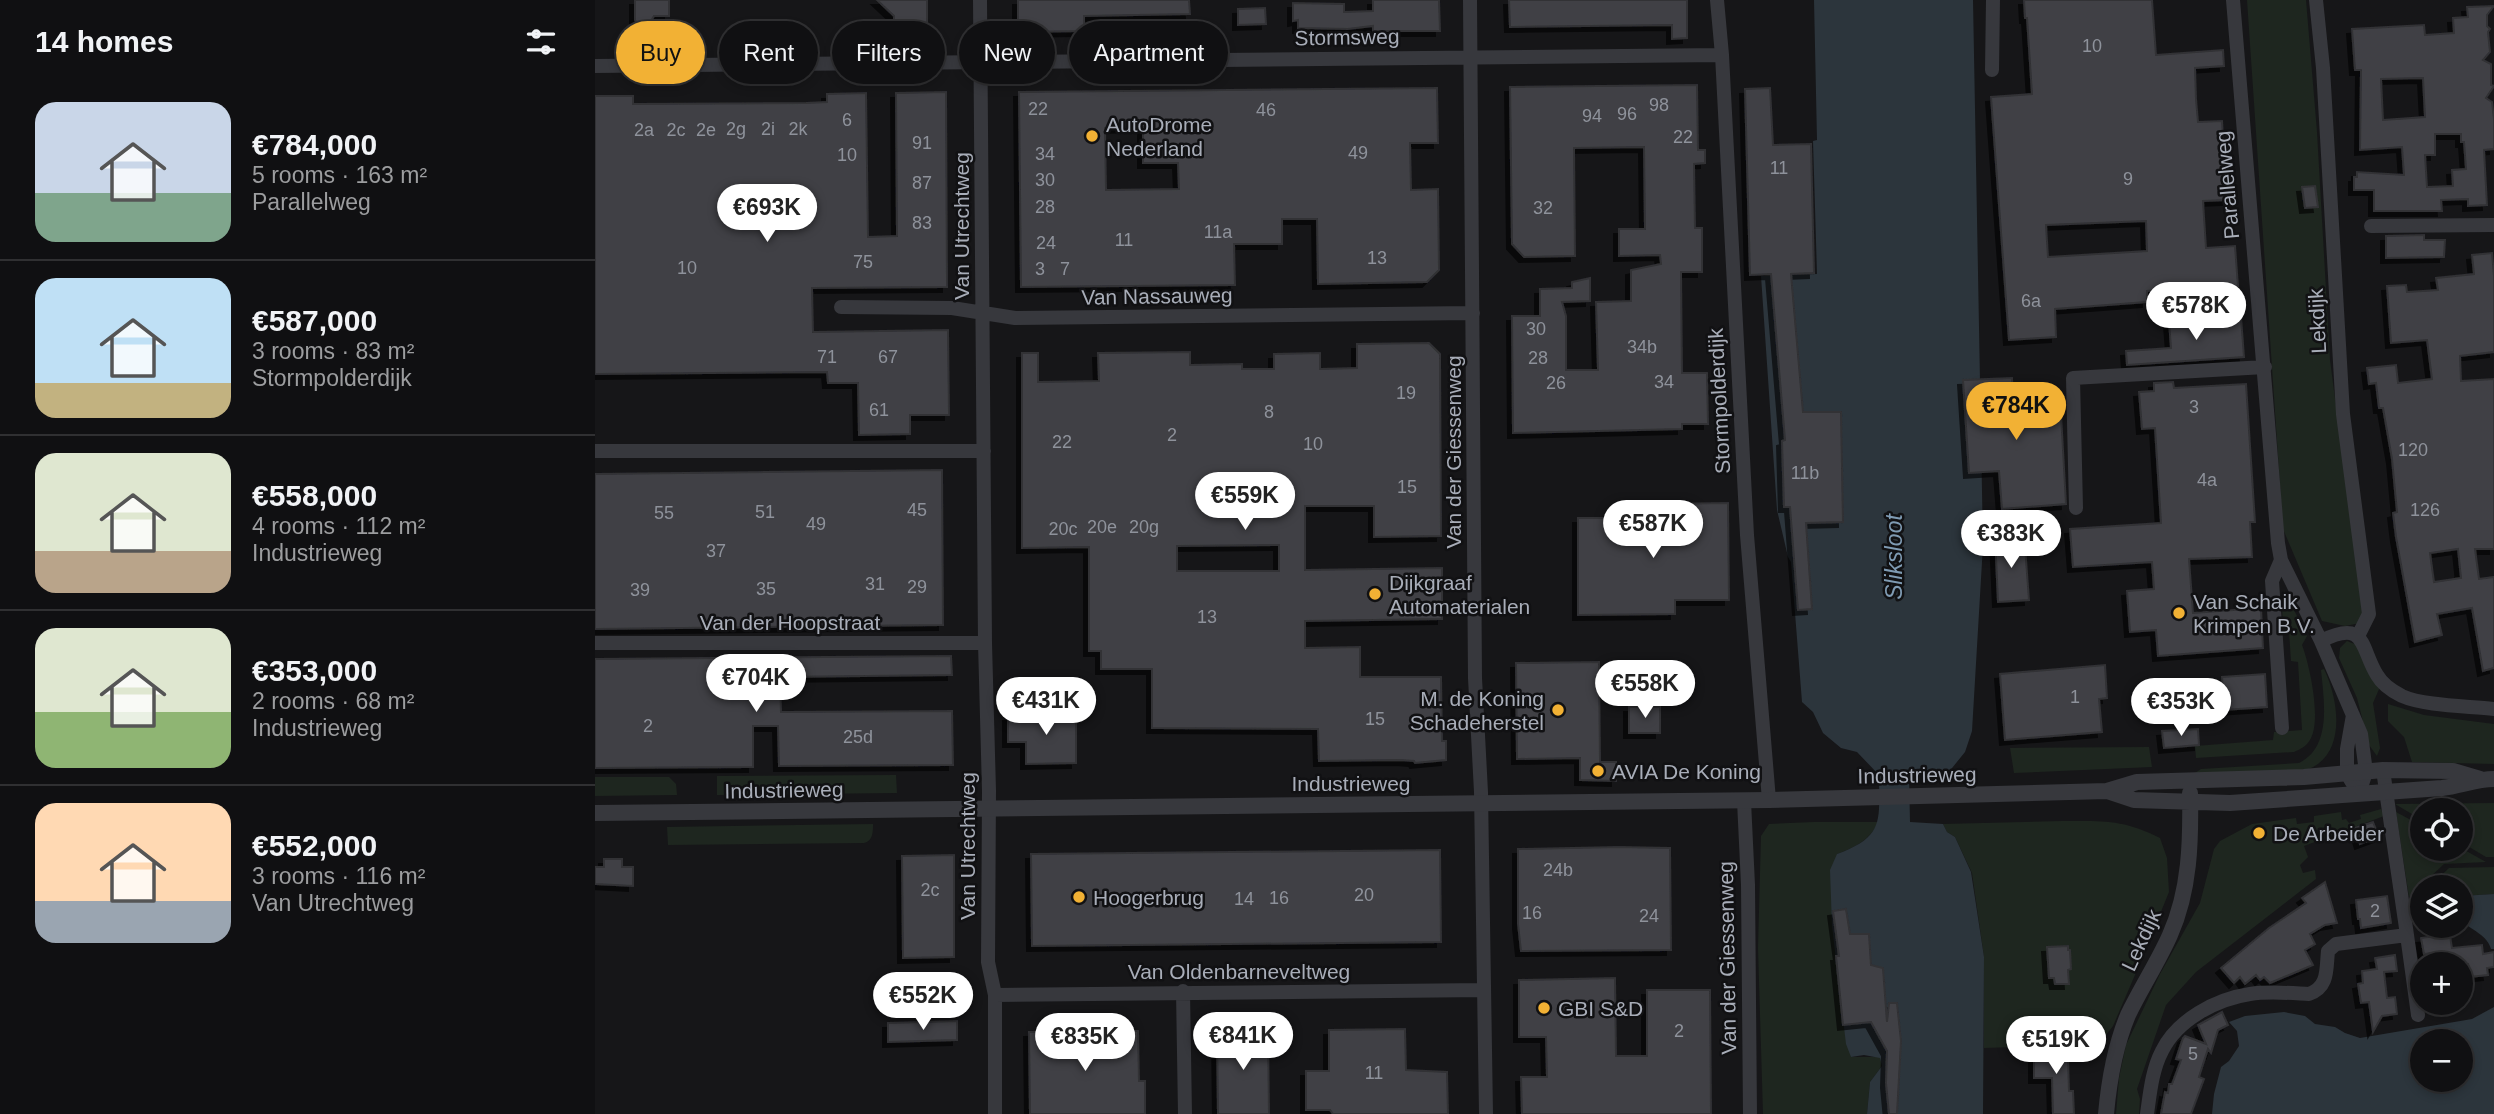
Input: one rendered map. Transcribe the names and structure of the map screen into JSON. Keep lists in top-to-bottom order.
{
  "streets": {
    "street": [
      "Stormsweg",
      "Parallelweg",
      "Van Utrechtweg",
      "Van Nassauweg",
      "Lekdijk",
      "Stormpolderdijk",
      "Van der Giessenweg",
      "Van der Hoopstraat",
      "Industrieweg",
      "Van Oldenbarneveltweg"
    ]
  },
  "crossings": [
    ["Stormsweg", "Stormpolderdijk"],
    ["Stormsweg", "Van der Giessenweg"],
    ["Parallelweg", "Industrieweg"],
    ["Van Utrechtweg", "Van Nassauweg"],
    ["Van Utrechtweg", "Van der Hoopstraat"],
    ["Van Utrechtweg", "Industrieweg"],
    ["Van Utrechtweg", "Van Oldenbarneveltweg"],
    ["Van Nassauweg", "Van der Giessenweg"],
    ["Lekdijk", "Industrieweg"],
    ["Stormpolderdijk", "Industrieweg"],
    ["Van der Giessenweg", "Industrieweg"],
    ["Van der Giessenweg", "Van Oldenbarneveltweg"]
  ],
  "water": ["Sliksloot"],
  "places": [
    "AutoDrome Nederland",
    "Dijkgraaf Automaterialen",
    "Van Schaik Krimpen B.V.",
    "M. de Koning Schadeherstel",
    "AVIA De Koning",
    "De Arbeider",
    "Hoogerbrug",
    "GBI S&D"
  ],
  "house_numbers": [
    "10",
    "98",
    "22",
    "46",
    "96",
    "94",
    "6",
    "2g",
    "2i",
    "2k",
    "2a",
    "2c",
    "2e",
    "22",
    "91",
    "49",
    "34",
    "10",
    "11",
    "9",
    "30",
    "87",
    "28",
    "32",
    "83",
    "11a",
    "11",
    "24",
    "13",
    "75",
    "10",
    "3",
    "7",
    "6a",
    "30",
    "34b",
    "71",
    "67",
    "28",
    "34",
    "26",
    "19",
    "3",
    "61",
    "8",
    "2",
    "22",
    "10",
    "120",
    "11b",
    "4a",
    "15",
    "45",
    "126",
    "51",
    "55",
    "49",
    "20e",
    "20g",
    "20c",
    "37",
    "31",
    "29",
    "35",
    "39",
    "13",
    "1",
    "15",
    "2",
    "25d",
    "24b",
    "2c",
    "20",
    "16",
    "14",
    "2",
    "16",
    "24",
    "2",
    "5",
    "11"
  ],
  "page": {
    "heading": "14 homes",
    "chip": [
      "Buy",
      "Rent",
      "Filters",
      "New",
      "Apartment"
    ],
    "list": [
      {
        "name": "€784,000",
        "note": "5 rooms · 163 m² · Parallelweg"
      },
      {
        "name": "€587,000",
        "note": "3 rooms · 83 m² · Stormpolderdijk"
      },
      {
        "name": "€558,000",
        "note": "4 rooms · 112 m² · Industrieweg"
      },
      {
        "name": "€353,000",
        "note": "2 rooms · 68 m² · Industrieweg"
      },
      {
        "name": "€552,000",
        "note": "3 rooms · 116 m² · Van Utrechtweg"
      }
    ],
    "price": [
      "€693K",
      "€578K",
      "€784K",
      "€559K",
      "€587K",
      "€383K",
      "€704K",
      "€558K",
      "€431K",
      "€353K",
      "€552K",
      "€841K",
      "€835K",
      "€519K"
    ],
    "map_buttons": ["+", "−"]
  }
}
